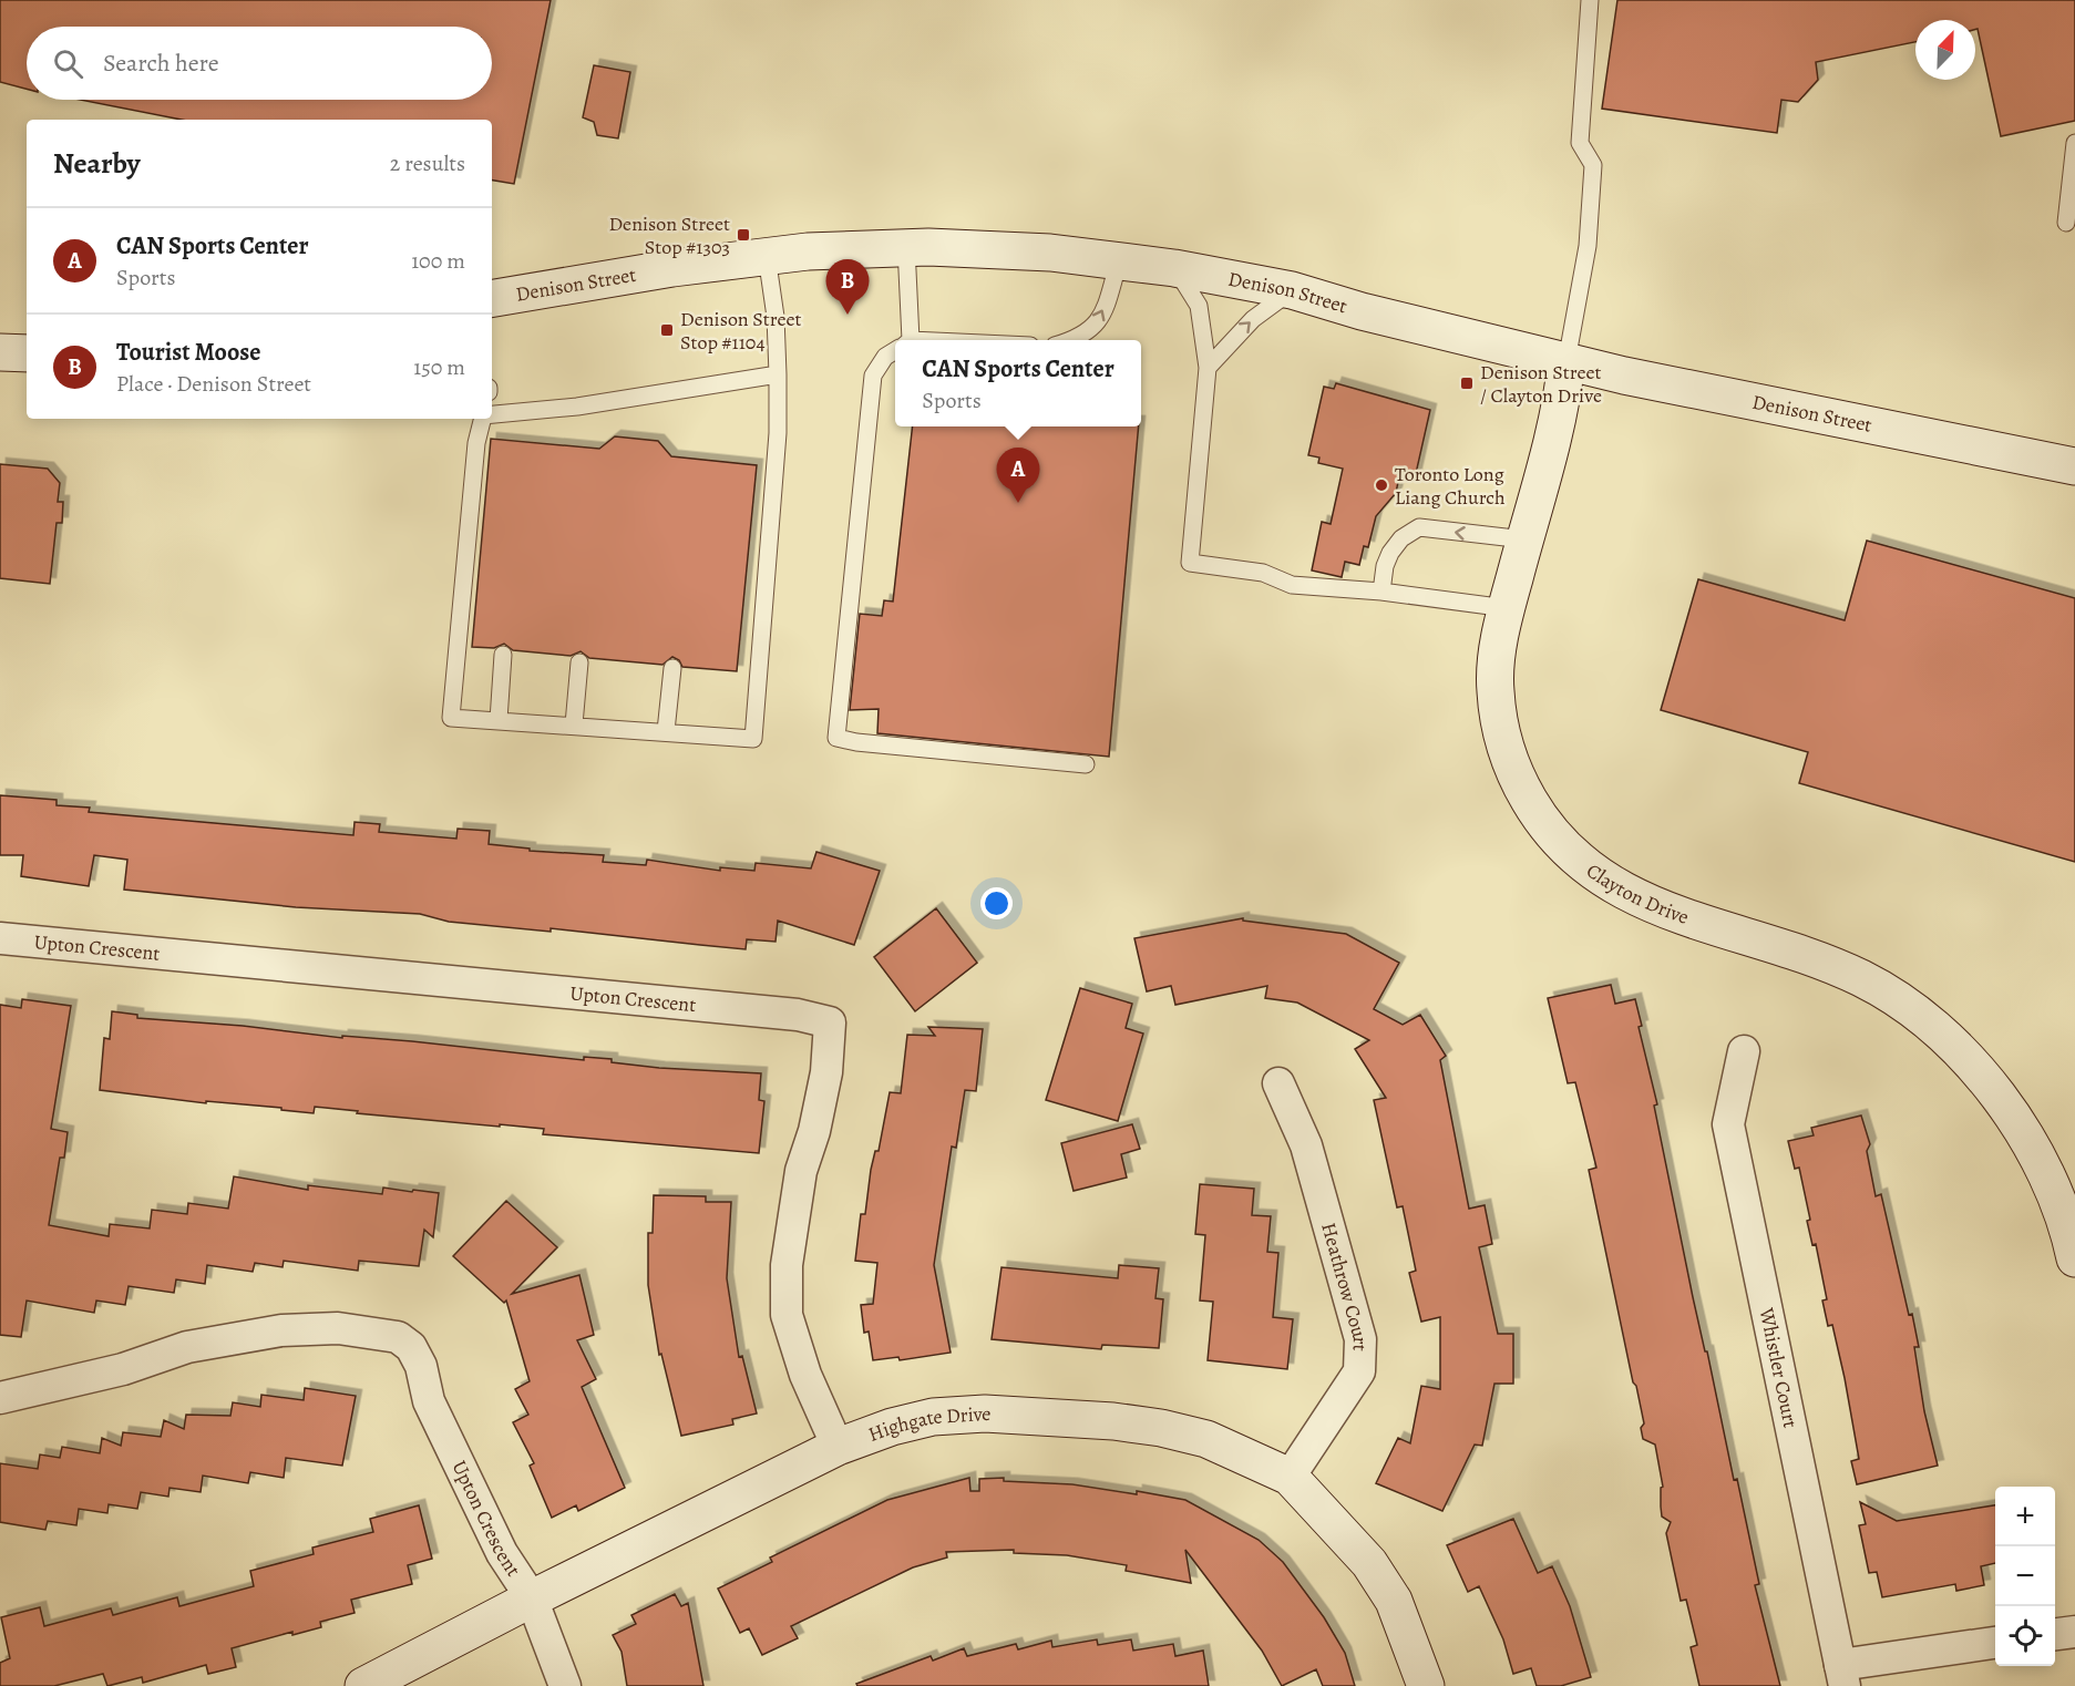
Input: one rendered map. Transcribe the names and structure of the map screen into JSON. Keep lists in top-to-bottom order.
{
  "streets": {
    "street": [
      "Denison Street",
      "Clayton Drive",
      "Upton Crescent",
      "Heathrow Court",
      "Whistler Court",
      "Highgate Drive"
    ]
  },
  "crossings": [
    ["Denison Street", "Clayton Drive"],
    ["Upton Crescent", "Highgate Drive"],
    ["Heathrow Court", "Highgate Drive"]
  ],
  "places": {
    "transit": ["Denison Street Stop #1303", "Denison Street Stop #1104", "Denison Street / Clayton Drive"],
    "other": ["Toronto Long Liang Church"]
  },
  "north": "top right",
  "page": {
    "search": "Search here",
    "heading": ["Nearby", "2 results"],
    "list": [
      {
        "mark": "A",
        "name": "CAN Sports Center",
        "note": "Sports",
        "value": "100 m"
      },
      {
        "mark": "B",
        "name": "Tourist Moose",
        "note": "Place · Denison Street",
        "value": "150 m"
      }
    ],
    "pins": ["B", "A"],
    "popup": ["CAN Sports Center", "Sports"],
    "map_buttons": ["+", "−"]
  }
}
